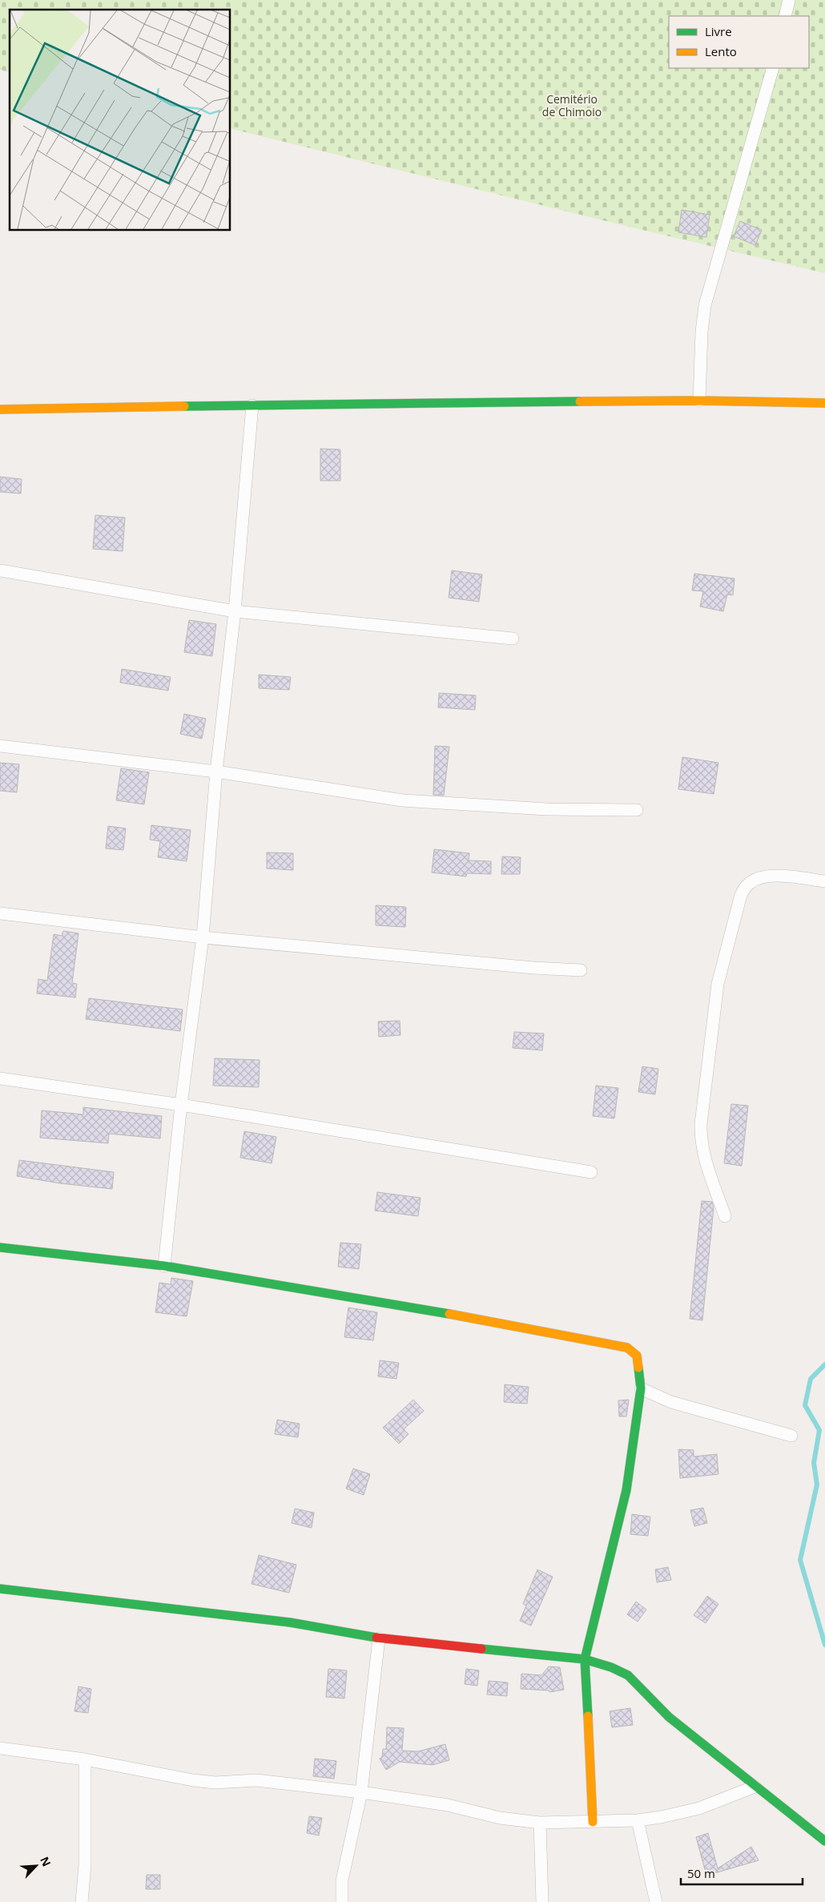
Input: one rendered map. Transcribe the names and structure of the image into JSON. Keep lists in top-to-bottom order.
{
  "parks": ["Cemitério de Chimoio"],
  "legend": ["Livre", "Lento"],
  "scale_bar": "50 m",
  "north": "top right"
}
